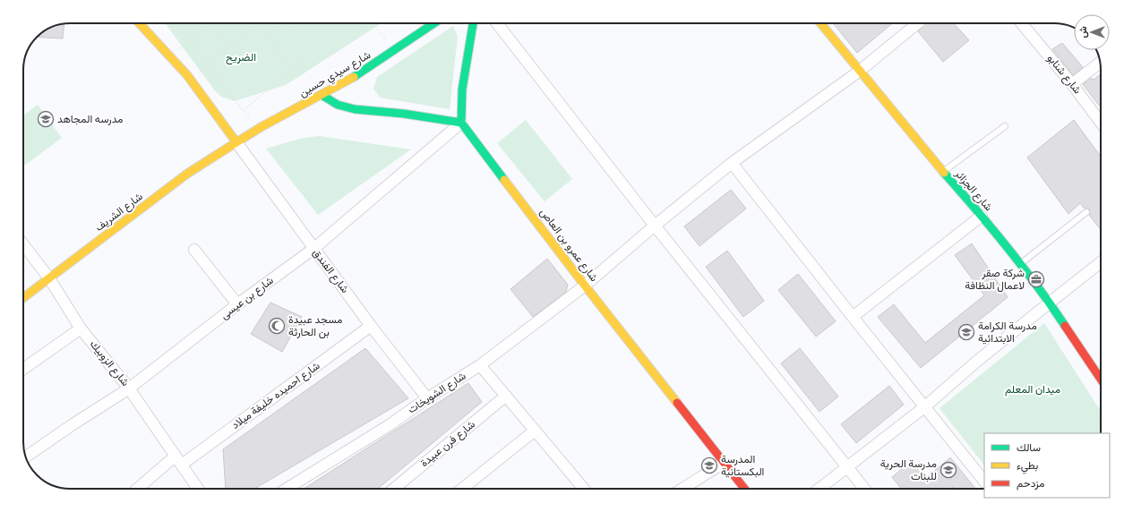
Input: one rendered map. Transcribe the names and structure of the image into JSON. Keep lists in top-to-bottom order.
{
  "streets": {
    "street": [
      "شارع سيدي حسين",
      "شارع شنابو",
      "شارع الجزائر",
      "شارع الشريف",
      "شارع عمرو بن العاص",
      "شارع الفندق",
      "شارع بن عيسى",
      "شارع الزوبيك",
      "شارع الشويخات",
      "شارع احميده خليفة ميلاد",
      "شارع فرن عبيدة"
    ]
  },
  "crossings": [
    ["شارع سيدي حسين", "شارع الشريف"],
    ["شارع سيدي حسين", "شارع الفندق"],
    ["شارع الجزائر", "شارع الشويخات"],
    ["شارع الشريف", "شارع الفندق"],
    ["شارع الشريف", "شارع الزوبيك"],
    ["شارع عمرو بن العاص", "شارع بن عيسى"],
    ["شارع عمرو بن العاص", "شارع الشويخات"],
    ["شارع الفندق", "شارع بن عيسى"],
    ["شارع الفندق", "شارع الشويخات"],
    ["شارع الفندق", "شارع احميده خليفة ميلاد"],
    ["شارع بن عيسى", "شارع الزوبيك"],
    ["شارع الزوبيك", "شارع احميده خليفة ميلاد"]
  ],
  "parks": ["الضريح", "ميدان المعلم"],
  "places": {
    "school or university": [
      "مدرسه المجاهد",
      "مدرسة الكرامة الابتدائية",
      "المدرسة البكستانية",
      "مدرسة الحرية للبنات"
    ],
    "office": ["شركة صقر لاعمال النظافة"],
    "mosque": ["مسجد عبيدة بن الحارثة"]
  },
  "legend": ["سالك", "بطيء", "مزدحم"],
  "north": "left"
}
